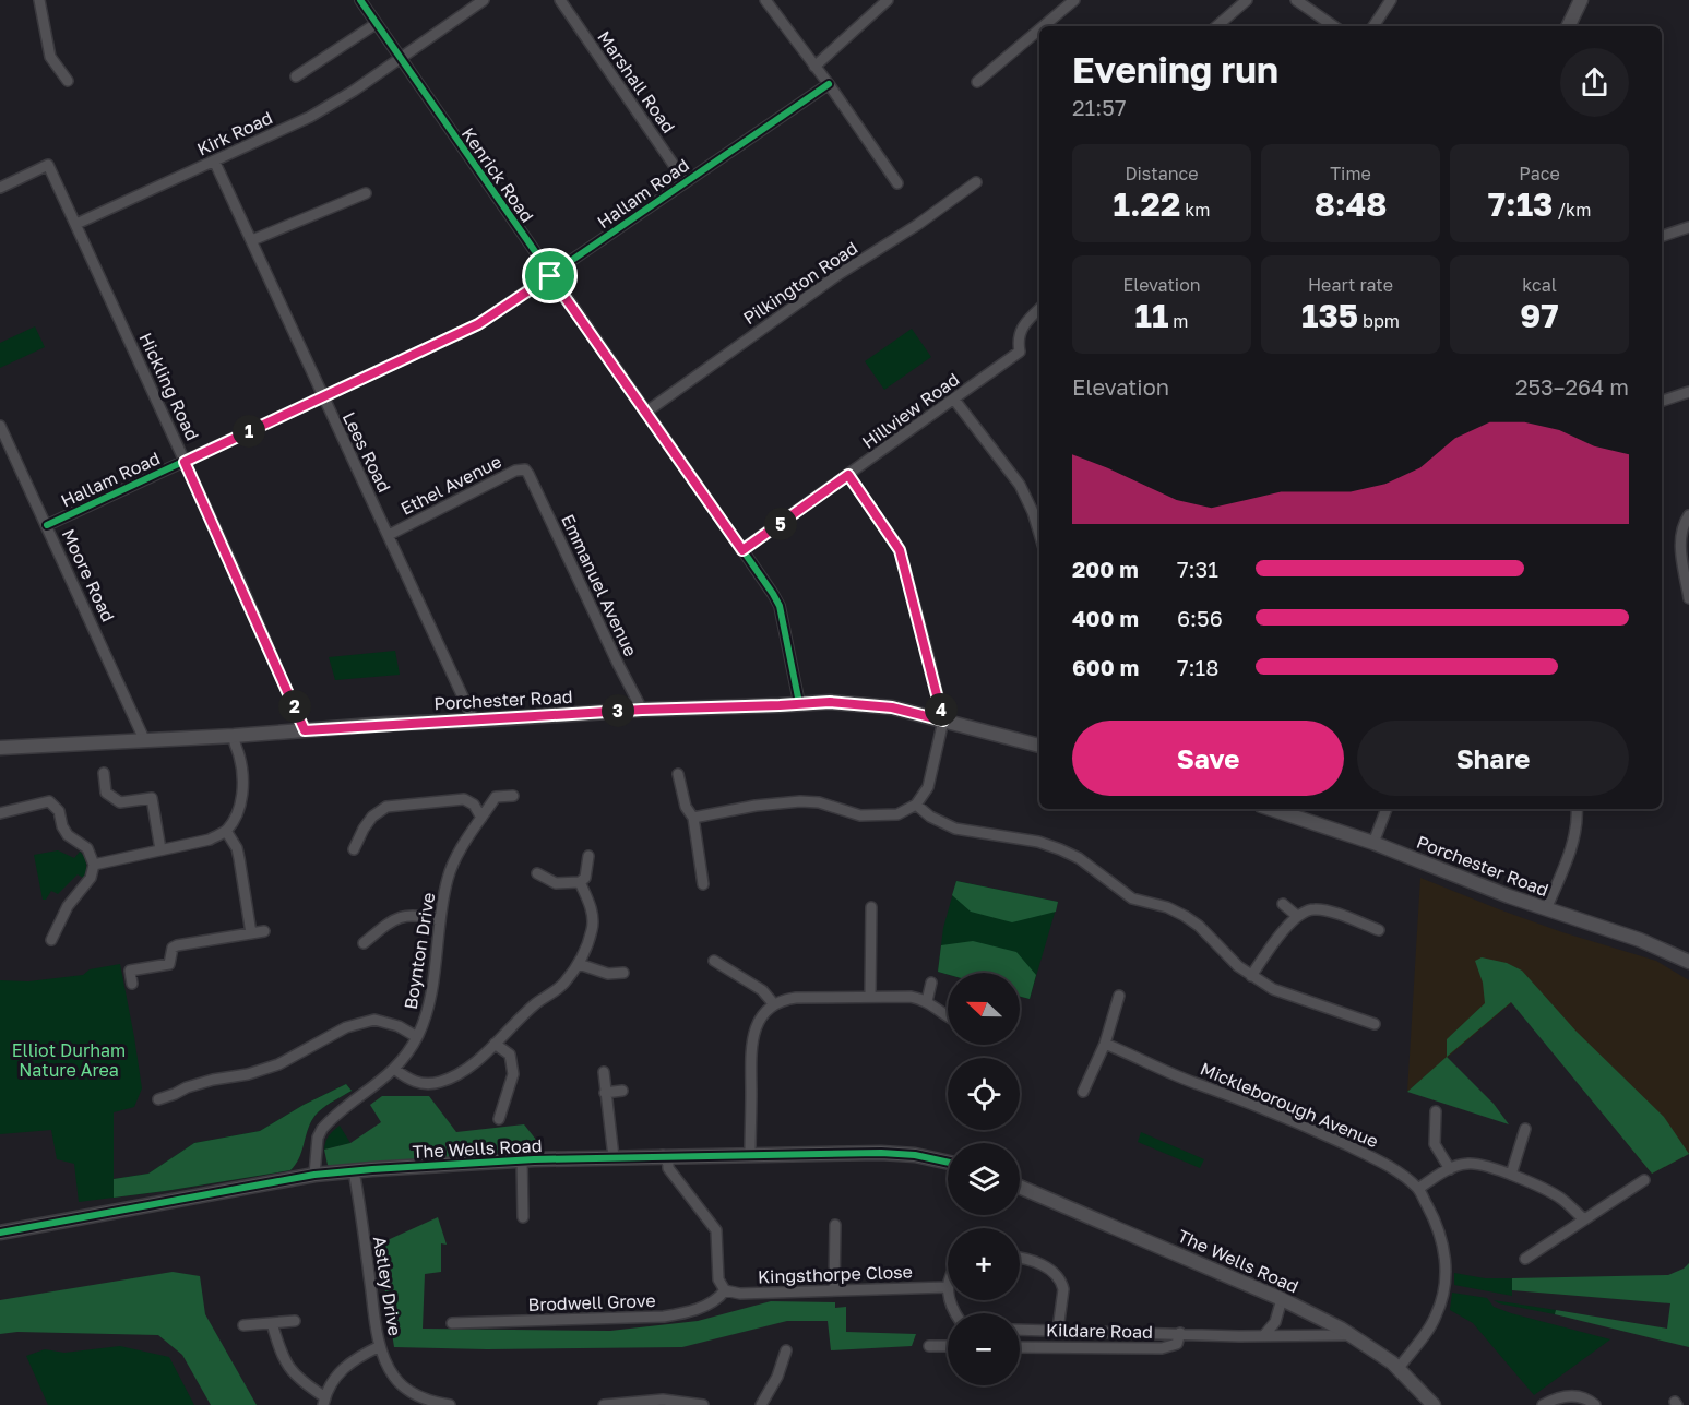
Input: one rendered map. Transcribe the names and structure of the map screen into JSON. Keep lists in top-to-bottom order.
{
  "streets": {
    "street": [
      "Marshall Road",
      "Kirk Road",
      "Kenrick Road",
      "Hallam Road",
      "Pilkington Road",
      "Hickling Road",
      "Hillview Road",
      "Lees Road",
      "Ethel Avenue",
      "Moore Road",
      "Emmanuel Avenue",
      "Porchester Road",
      "Boynton Drive",
      "Mickleborough Avenue",
      "The Wells Road",
      "Kingsthorpe Close",
      "Astley Drive",
      "Brodwell Grove",
      "Kildare Road"
    ]
  },
  "crossings": [
    ["Marshall Road", "Hallam Road"],
    ["Kirk Road", "Kenrick Road"],
    ["Kirk Road", "Hickling Road"],
    ["Kirk Road", "Lees Road"],
    ["Kenrick Road", "Hallam Road"],
    ["Kenrick Road", "Pilkington Road"],
    ["Kenrick Road", "Hillview Road"],
    ["Kenrick Road", "Porchester Road"],
    ["Hallam Road", "Hickling Road"],
    ["Hallam Road", "Lees Road"],
    ["Hallam Road", "Moore Road"],
    ["Hickling Road", "Porchester Road"],
    ["Lees Road", "Ethel Avenue"],
    ["Lees Road", "Porchester Road"],
    ["Ethel Avenue", "Emmanuel Avenue"],
    ["Moore Road", "Porchester Road"],
    ["Emmanuel Avenue", "Porchester Road"],
    ["Boynton Drive", "The Wells Road"],
    ["Mickleborough Avenue", "The Wells Road"],
    ["The Wells Road", "Astley Drive"],
    ["The Wells Road", "Kildare Road"],
    ["Kingsthorpe Close", "Brodwell Grove"]
  ],
  "parks": ["Elliot Durham Nature Area"],
  "north": "left",
  "page": {
    "heading": ["Evening run", "21:57"],
    "stats": [
      ["Distance", "1.22 km"],
      ["Time", "8:48"],
      ["Pace", "7:13 /km"],
      ["Elevation", "11 m"],
      ["Heart rate", "135 bpm"],
      ["kcal", "97"]
    ],
    "chart": ["Elevation", "253–264 m"],
    "pins": [
      "1",
      "5",
      "2",
      "4",
      "3"
    ],
    "list": [
      {
        "name": "200 m",
        "note": "7:31"
      },
      {
        "name": "400 m",
        "note": "6:56"
      },
      {
        "name": "600 m",
        "note": "7:18"
      }
    ],
    "buttons": ["Save", "Share"],
    "map_buttons": ["+", "−"]
  }
}
